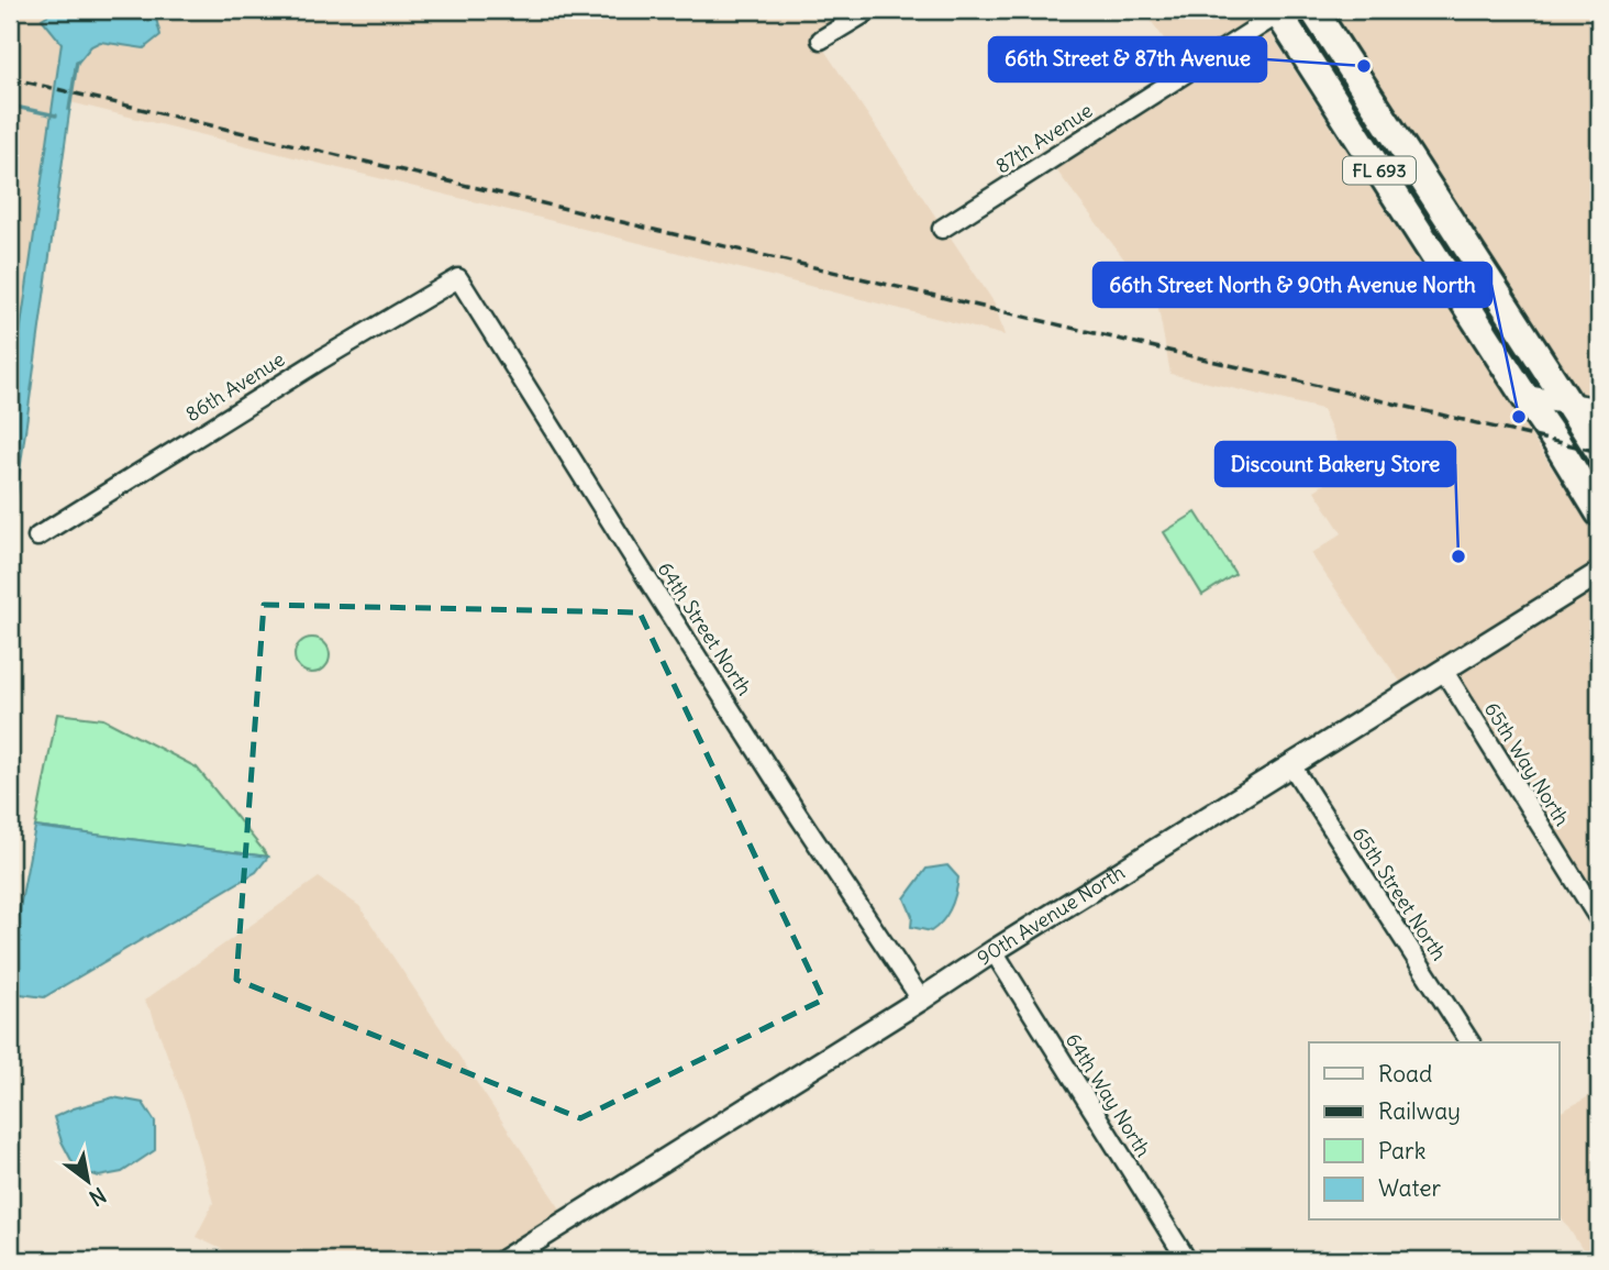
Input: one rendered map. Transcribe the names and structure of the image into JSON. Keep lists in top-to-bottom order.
{
  "streets": {
    "main road": ["FL 693"],
    "street": [
      "87th Avenue",
      "86th Avenue",
      "64th Street North",
      "65th Way North",
      "65th Street North",
      "90th Avenue North",
      "64th Way North"
    ]
  },
  "crossings": [
    ["87th Avenue", "FL 693"],
    ["86th Avenue", "64th Street North"],
    ["64th Street North", "90th Avenue North"],
    ["65th Way North", "90th Avenue North"],
    ["65th Street North", "90th Avenue North"],
    ["90th Avenue North", "64th Way North"]
  ],
  "places": ["66th Street & 87th Avenue", "66th Street North & 90th Avenue North", "Discount Bakery Store"],
  "legend": [
    "Road",
    "Railway",
    "Park",
    "Water"
  ],
  "north": "bottom right"
}
